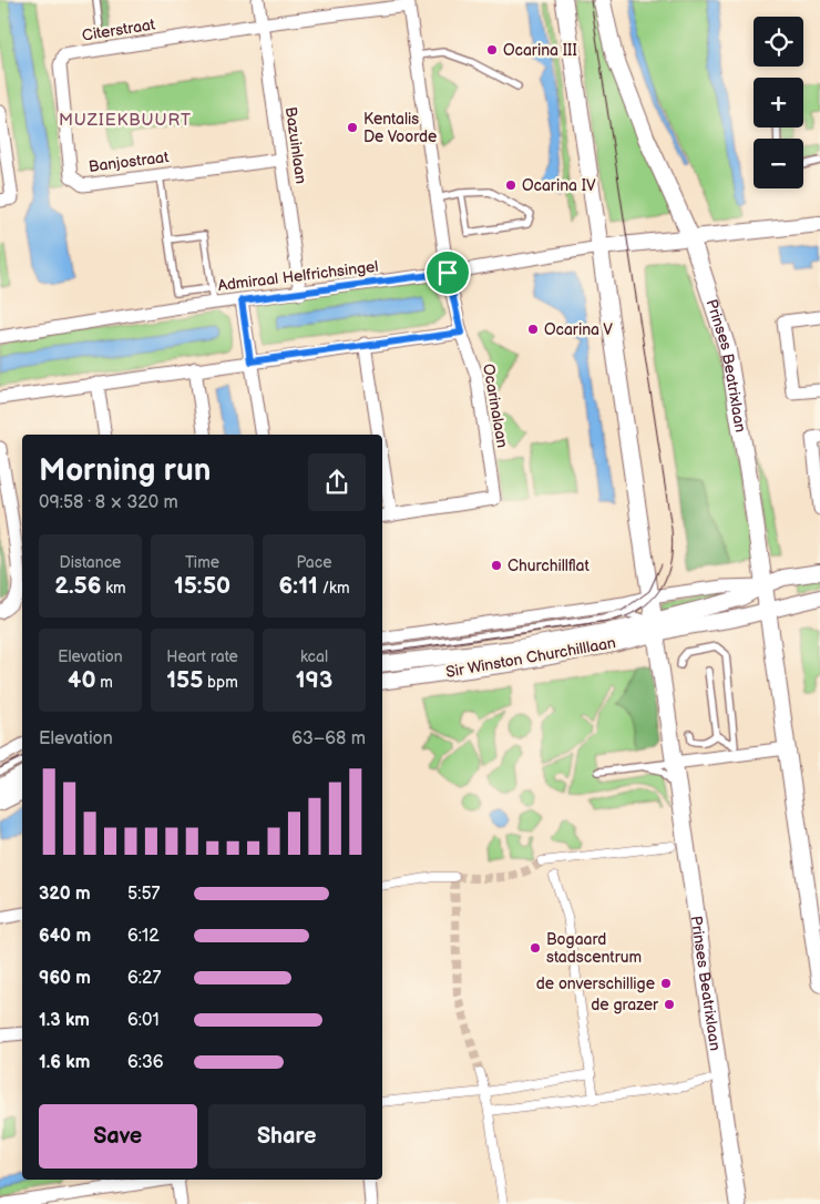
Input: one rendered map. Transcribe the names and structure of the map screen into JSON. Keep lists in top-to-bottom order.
{
  "streets": {
    "main road": ["Prinses Beatrixlaan"],
    "street": [
      "Citerstraat",
      "Bazuinlaan",
      "Banjostraat",
      "Admiraal Helfrichsingel",
      "Ocarinalaan",
      "Sir Winston Churchilllaan"
    ]
  },
  "crossings": [
    ["Citerstraat", "Bazuinlaan"],
    ["Citerstraat", "Banjostraat"],
    ["Citerstraat", "Ocarinalaan"],
    ["Bazuinlaan", "Banjostraat"],
    ["Bazuinlaan", "Admiraal Helfrichsingel"],
    ["Admiraal Helfrichsingel", "Prinses Beatrixlaan"],
    ["Admiraal Helfrichsingel", "Ocarinalaan"],
    ["Prinses Beatrixlaan", "Sir Winston Churchilllaan"]
  ],
  "districts": ["MUZIEKBUURT"],
  "places": [
    "Ocarina III",
    "Kentalis De Voorde",
    "Ocarina IV",
    "Ocarina V",
    "Churchillflat",
    "Bogaard stadscentrum",
    "de onverschillige",
    "de grazer"
  ],
  "page": {
    "map_buttons": ["+", "−"],
    "heading": ["Morning run", "09:58 · 8 × 320 m"],
    "stats": [
      ["Distance", "2.56 km"],
      ["Time", "15:50"],
      ["Pace", "6:11 /km"],
      ["Elevation", "40 m"],
      ["Heart rate", "155 bpm"],
      ["kcal", "193"]
    ],
    "chart": ["Elevation", "63–68 m"],
    "list": [
      {
        "name": "320 m",
        "note": "5:57"
      },
      {
        "name": "640 m",
        "note": "6:12"
      },
      {
        "name": "960 m",
        "note": "6:27"
      },
      {
        "name": "1.3 km",
        "note": "6:01"
      },
      {
        "name": "1.6 km",
        "note": "6:36"
      }
    ],
    "buttons": ["Save", "Share"]
  }
}
